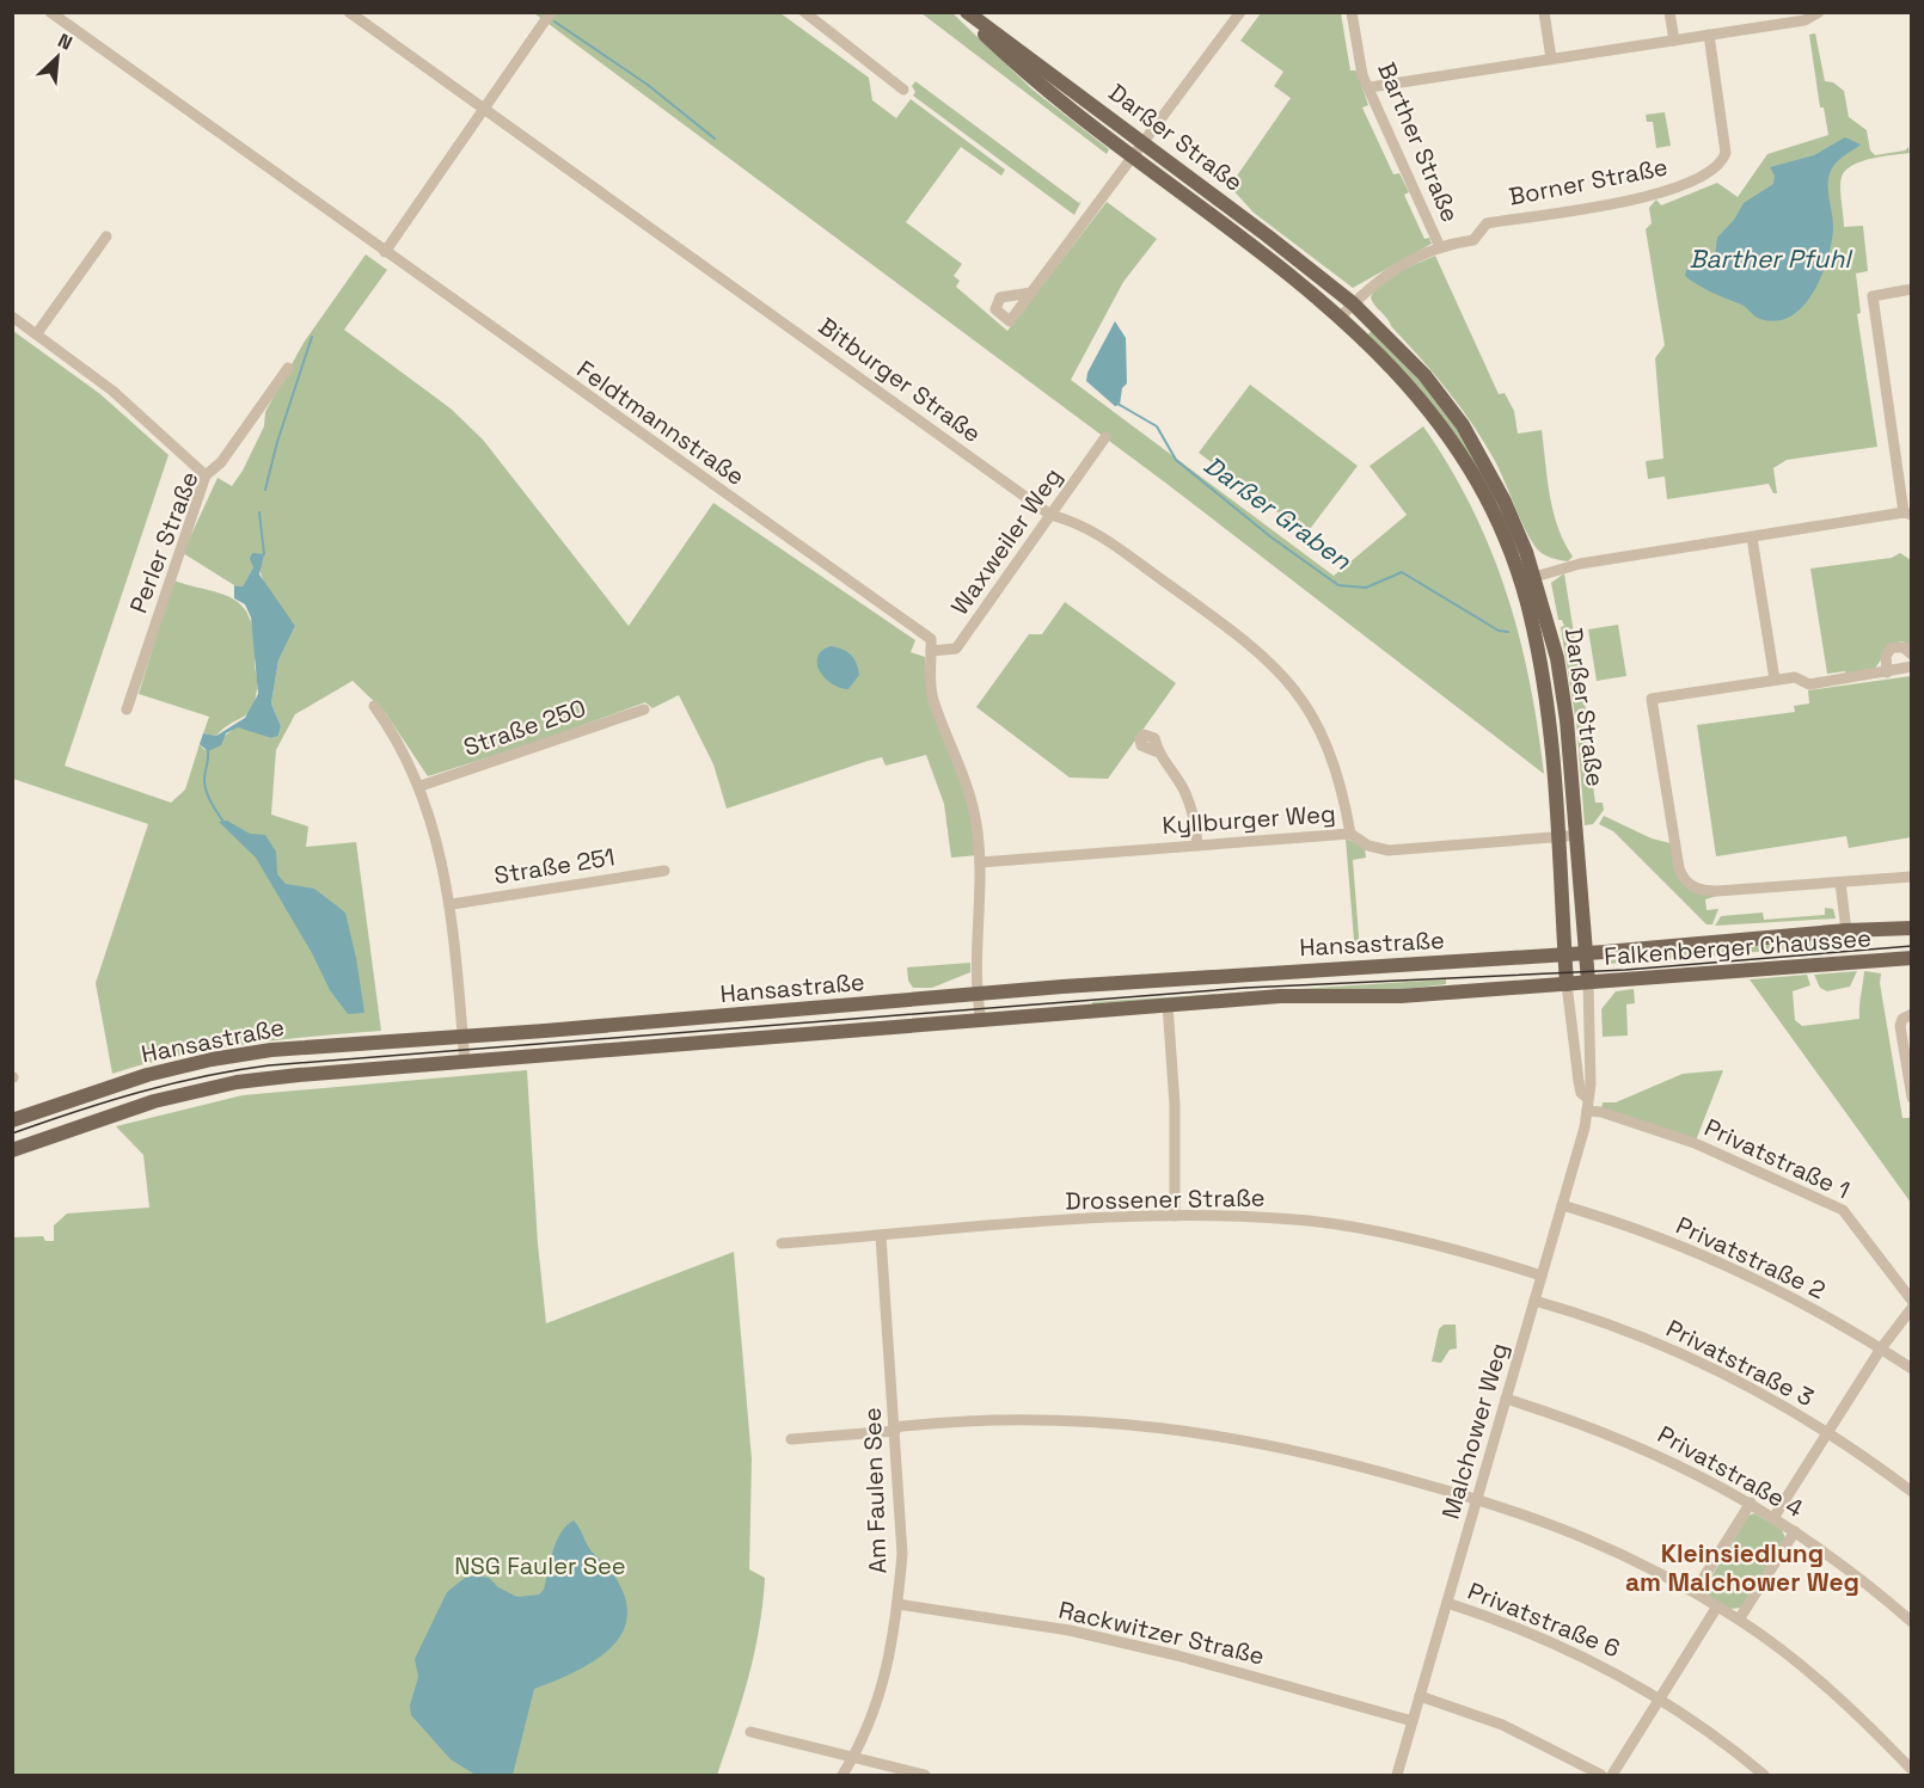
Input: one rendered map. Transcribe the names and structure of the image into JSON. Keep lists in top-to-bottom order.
{
  "streets": {
    "main road": ["Darßer Straße", "Hansastraße", "Falkenberger Chaussee"],
    "street": [
      "Barther Straße",
      "Borner Straße",
      "Bitburger Straße",
      "Feldtmannstraße",
      "Waxweiler Weg",
      "Perler Straße",
      "Straße 250",
      "Kyllburger Weg",
      "Straße 251",
      "Privatstraße 1",
      "Drossener Straße",
      "Privatstraße 2",
      "Privatstraße 3",
      "Malchower Weg",
      "Privatstraße 4",
      "Am Faulen See",
      "Privatstraße 6",
      "Rackwitzer Straße"
    ]
  },
  "crossings": [
    ["Darßer Straße", "Borner Straße"],
    ["Darßer Straße", "Kyllburger Weg"],
    ["Darßer Straße", "Hansastraße"],
    ["Darßer Straße", "Falkenberger Chaussee"],
    ["Darßer Straße", "Malchower Weg"],
    ["Barther Straße", "Borner Straße"],
    ["Bitburger Straße", "Waxweiler Weg"],
    ["Bitburger Straße", "Kyllburger Weg"],
    ["Feldtmannstraße", "Waxweiler Weg"],
    ["Hansastraße", "Falkenberger Chaussee"],
    ["Hansastraße", "Malchower Weg"],
    ["Falkenberger Chaussee", "Malchower Weg"],
    ["Privatstraße 1", "Malchower Weg"],
    ["Drossener Straße", "Malchower Weg"],
    ["Drossener Straße", "Am Faulen See"],
    ["Privatstraße 2", "Malchower Weg"],
    ["Privatstraße 3", "Malchower Weg"],
    ["Malchower Weg", "Privatstraße 4"],
    ["Malchower Weg", "Privatstraße 6"],
    ["Malchower Weg", "Rackwitzer Straße"],
    ["Am Faulen See", "Rackwitzer Straße"]
  ],
  "districts": ["Kleinsiedlung am Malchower Weg"],
  "water": ["Barther Pfuhl", "Darßer Graben"],
  "parks": ["NSG Fauler See"],
  "north": "top right"
}
